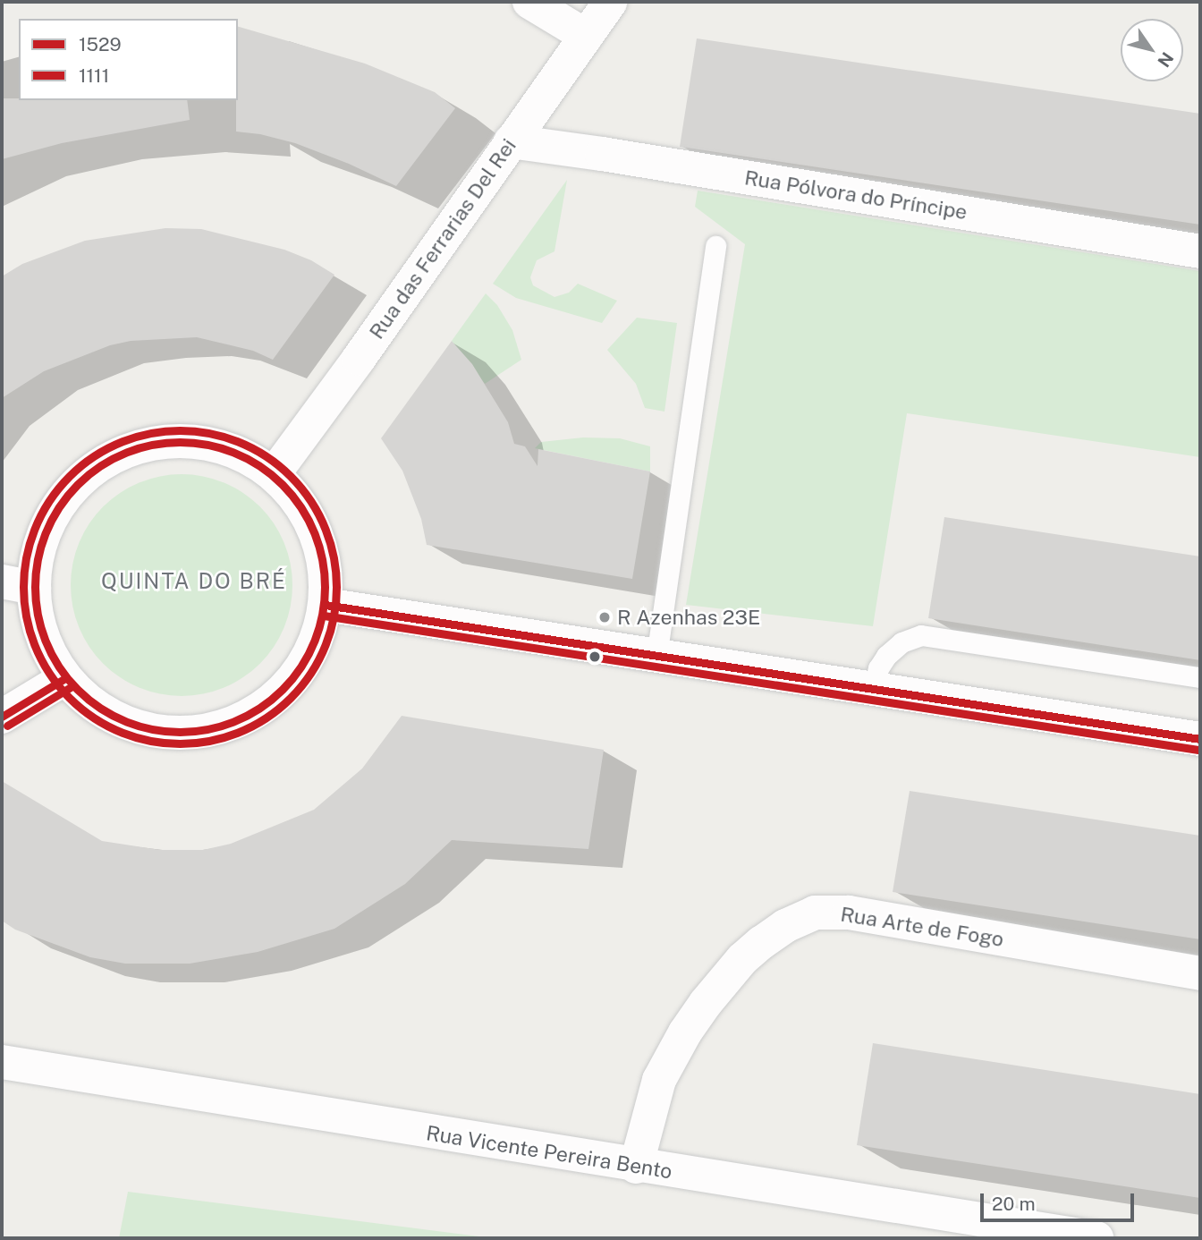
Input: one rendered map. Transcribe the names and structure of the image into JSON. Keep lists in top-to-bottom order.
{
  "streets": {
    "street": [
      "Rua Pólvora do Príncipe",
      "Rua das Ferrarias Del Rei",
      "Rua Arte de Fogo",
      "Rua Vicente Pereira Bento"
    ]
  },
  "crossings": [
    ["Rua Pólvora do Príncipe", "Rua das Ferrarias Del Rei"],
    ["Rua Arte de Fogo", "Rua Vicente Pereira Bento"]
  ],
  "districts": ["QUINTA DO BRÉ"],
  "places": ["R Azenhas 23E"],
  "lines": ["transit line 1111", "transit line 1529"],
  "legend": ["1529", "1111"],
  "scale_bar": "20 m",
  "north": "bottom right"
}
